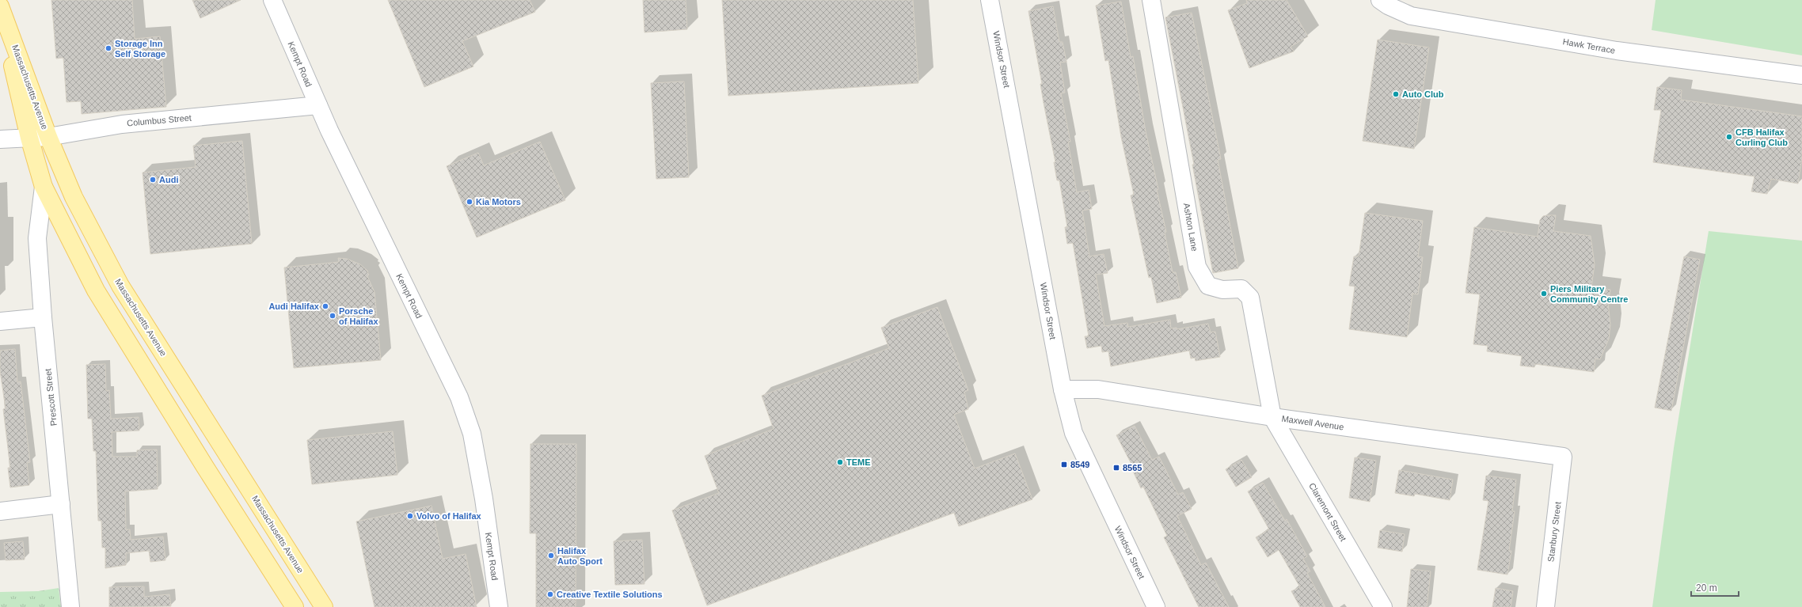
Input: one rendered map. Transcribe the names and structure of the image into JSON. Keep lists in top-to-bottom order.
{
  "streets": {
    "main road": ["Massachusetts Avenue"],
    "street": [
      "Hawk Terrace",
      "Windsor Street",
      "Kempt Road",
      "Columbus Street",
      "Ashton Lane",
      "Prescott Street",
      "Maxwell Avenue",
      "Claremont Street",
      "Stanbury Street"
    ]
  },
  "crossings": [
    ["Windsor Street", "Maxwell Avenue"],
    ["Kempt Road", "Columbus Street"],
    ["Massachusetts Avenue", "Columbus Street"],
    ["Massachusetts Avenue", "Prescott Street"],
    ["Ashton Lane", "Maxwell Avenue"],
    ["Ashton Lane", "Claremont Street"],
    ["Maxwell Avenue", "Claremont Street"],
    ["Maxwell Avenue", "Stanbury Street"]
  ],
  "places": {
    "other": [
      "Storage Inn Self Storage",
      "Auto Club",
      "CFB Halifax Curling Club",
      "Audi",
      "Kia Motors",
      "Piers Military Community Centre",
      "Audi Halifax",
      "Porsche of Halifax",
      "TEME",
      "Volvo of Halifax",
      "Halifax Auto Sport",
      "Creative Textile Solutions"
    ],
    "transit": ["8549", "8565"]
  },
  "scale_bar": "20 m"
}
